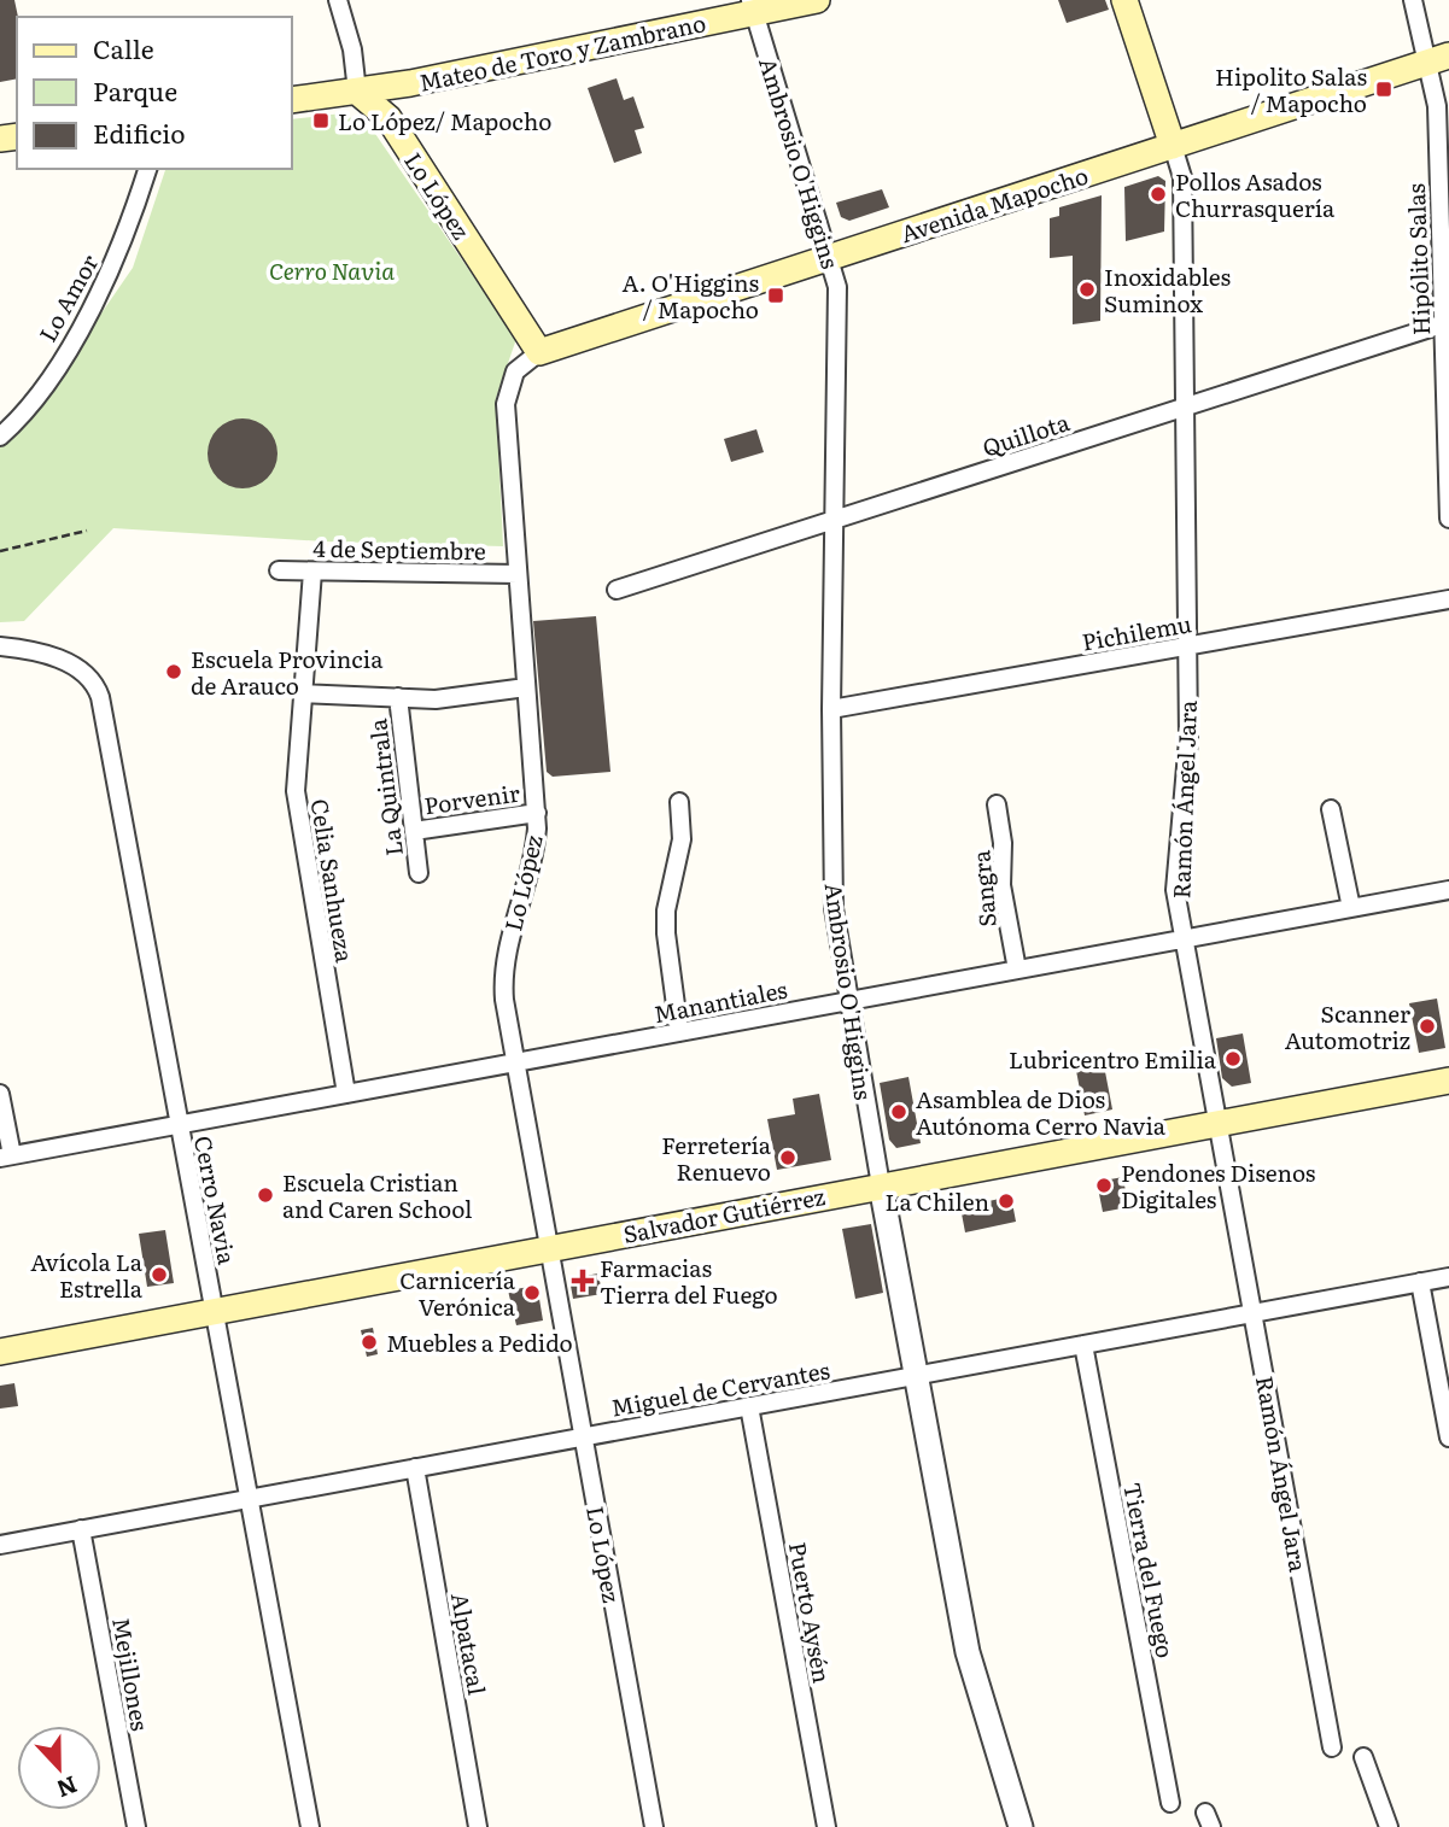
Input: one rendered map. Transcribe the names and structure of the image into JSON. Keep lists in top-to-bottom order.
{
  "streets": {
    "main road": [
      "Mateo de Toro y Zambrano",
      "Lo López",
      "Avenida Mapocho",
      "Ramón Ángel Jara",
      "Salvador Gutiérrez"
    ],
    "street": [
      "Ambrosio O'Higgins",
      "Hipólito Salas",
      "Lo Amor",
      "Quillota",
      "4 de Septiembre",
      "Pichilemu",
      "La Quintrala",
      "Porvenir",
      "Celia Sanhueza",
      "Sangra",
      "Manantiales",
      "Cerro Navia",
      "Miguel de Cervantes",
      "Tierra del Fuego",
      "Puerto Aysén",
      "Alpatacal",
      "Mejillones"
    ]
  },
  "crossings": [
    ["Mateo de Toro y Zambrano", "Ambrosio O'Higgins"],
    ["Mateo de Toro y Zambrano", "Lo López"],
    ["Ambrosio O'Higgins", "Avenida Mapocho"],
    ["Ambrosio O'Higgins", "Quillota"],
    ["Ambrosio O'Higgins", "Pichilemu"],
    ["Ambrosio O'Higgins", "Manantiales"],
    ["Ambrosio O'Higgins", "Salvador Gutiérrez"],
    ["Ambrosio O'Higgins", "Miguel de Cervantes"],
    ["Lo López", "Avenida Mapocho"],
    ["Lo López", "4 de Septiembre"],
    ["Lo López", "Porvenir"],
    ["Lo López", "Manantiales"],
    ["Lo López", "Salvador Gutiérrez"],
    ["Lo López", "Miguel de Cervantes"],
    ["Avenida Mapocho", "Hipólito Salas"],
    ["Avenida Mapocho", "Ramón Ángel Jara"],
    ["Hipólito Salas", "Quillota"],
    ["Quillota", "Ramón Ángel Jara"],
    ["4 de Septiembre", "Celia Sanhueza"],
    ["Pichilemu", "Ramón Ángel Jara"],
    ["La Quintrala", "Porvenir"],
    ["Ramón Ángel Jara", "Manantiales"],
    ["Ramón Ángel Jara", "Salvador Gutiérrez"],
    ["Ramón Ángel Jara", "Miguel de Cervantes"],
    ["Celia Sanhueza", "Manantiales"],
    ["Sangra", "Manantiales"],
    ["Manantiales", "Cerro Navia"],
    ["Cerro Navia", "Salvador Gutiérrez"],
    ["Cerro Navia", "Miguel de Cervantes"],
    ["Miguel de Cervantes", "Tierra del Fuego"],
    ["Miguel de Cervantes", "Puerto Aysén"],
    ["Miguel de Cervantes", "Alpatacal"],
    ["Miguel de Cervantes", "Mejillones"]
  ],
  "parks": ["Cerro Navia"],
  "places": {
    "transit": ["Hipolito Salas / Mapocho", "Lo López/ Mapocho", "A. O'Higgins / Mapocho"],
    "other": [
      "Pollos Asados Churrasquería",
      "Inoxidables Suminox",
      "Escuela Provincia de Arauco",
      "Scanner Automotriz",
      "Lubricentro Emilia",
      "Asamblea de Dios Autónoma Cerro Navia",
      "Ferretería Renuevo",
      "Pendones Disenos Digitales",
      "Escuela Cristian and Caren School",
      "La Chilen",
      "Avícola La Estrella",
      "Carnicería Verónica",
      "Muebles a Pedido"
    ],
    "health": ["Farmacias Tierra del Fuego"]
  },
  "legend": ["Calle", "Parque", "Edificio"],
  "north": "bottom"
}
